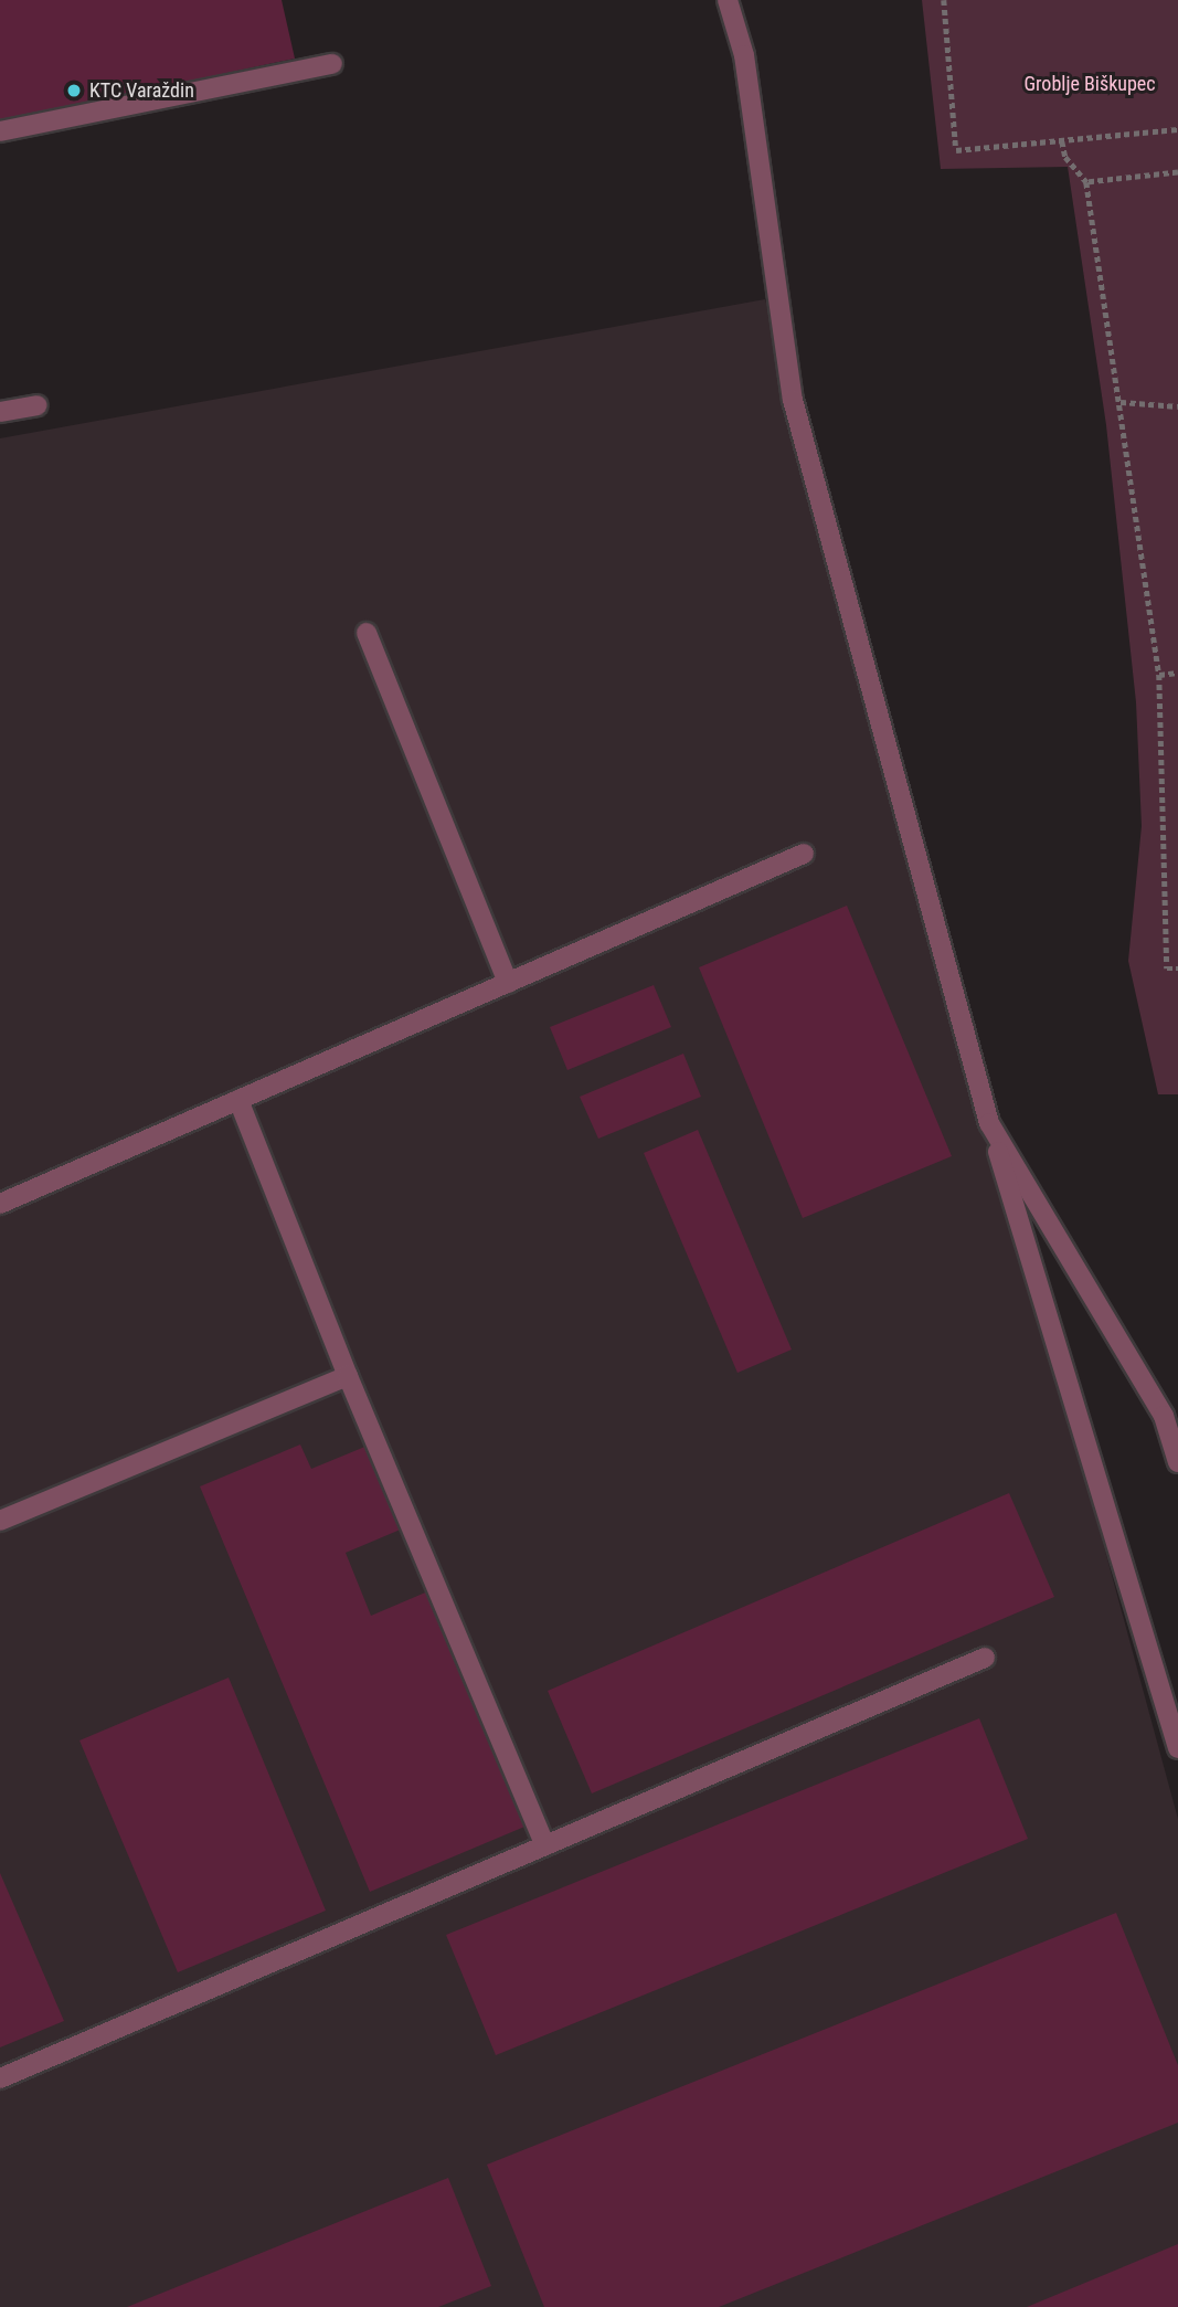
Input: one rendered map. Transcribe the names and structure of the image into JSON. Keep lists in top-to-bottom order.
{
  "parks": ["Groblje Biškupec"],
  "places": ["KTC Varaždin"]
}
